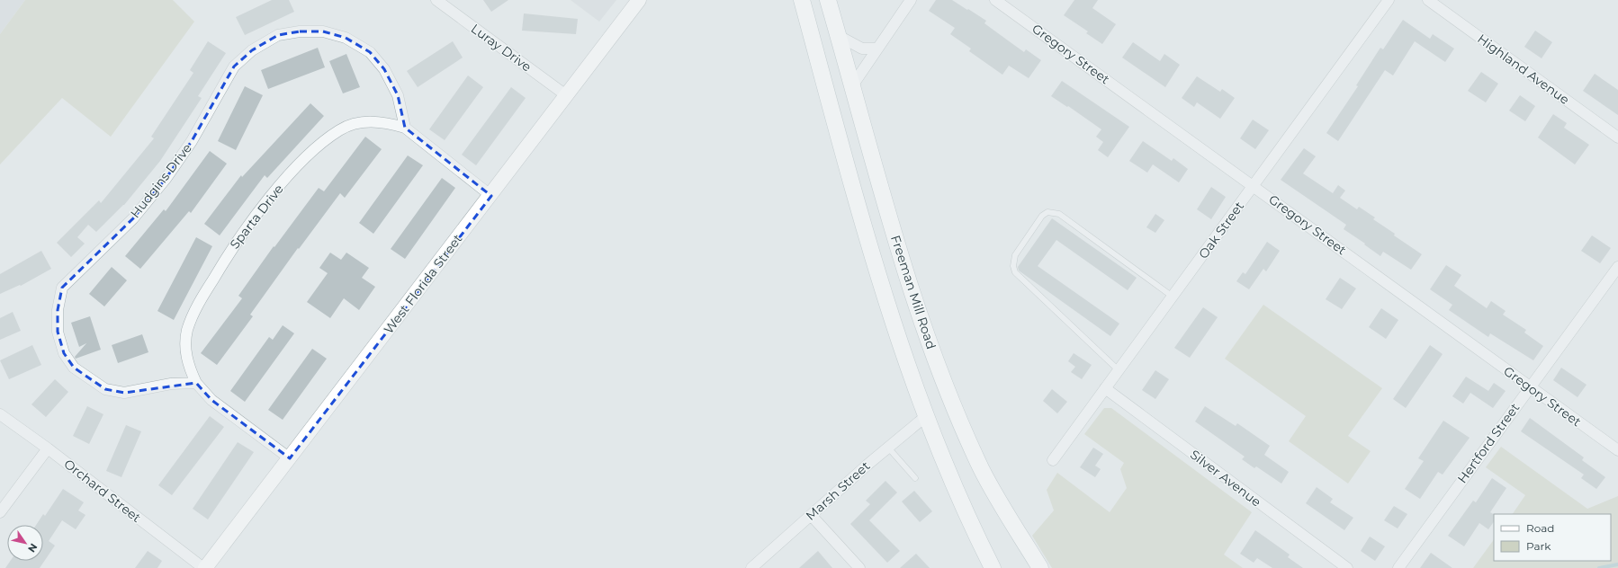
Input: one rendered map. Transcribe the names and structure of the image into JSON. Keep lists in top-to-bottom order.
{
  "streets": {
    "main road": ["West Florida Street", "Freeman Mill Road"],
    "street": [
      "Luray Drive",
      "Gregory Street",
      "Highland Avenue",
      "Hudgins Drive",
      "Sparta Drive",
      "Oak Street",
      "Hertford Street",
      "Silver Avenue",
      "Orchard Street",
      "Marsh Street"
    ]
  },
  "crossings": [
    ["Luray Drive", "West Florida Street"],
    ["Gregory Street", "Oak Street"],
    ["Gregory Street", "Hertford Street"],
    ["Hudgins Drive", "Sparta Drive"],
    ["Oak Street", "Silver Avenue"],
    ["West Florida Street", "Orchard Street"]
  ],
  "legend": ["Road", "Park"],
  "north": "bottom right"
}
